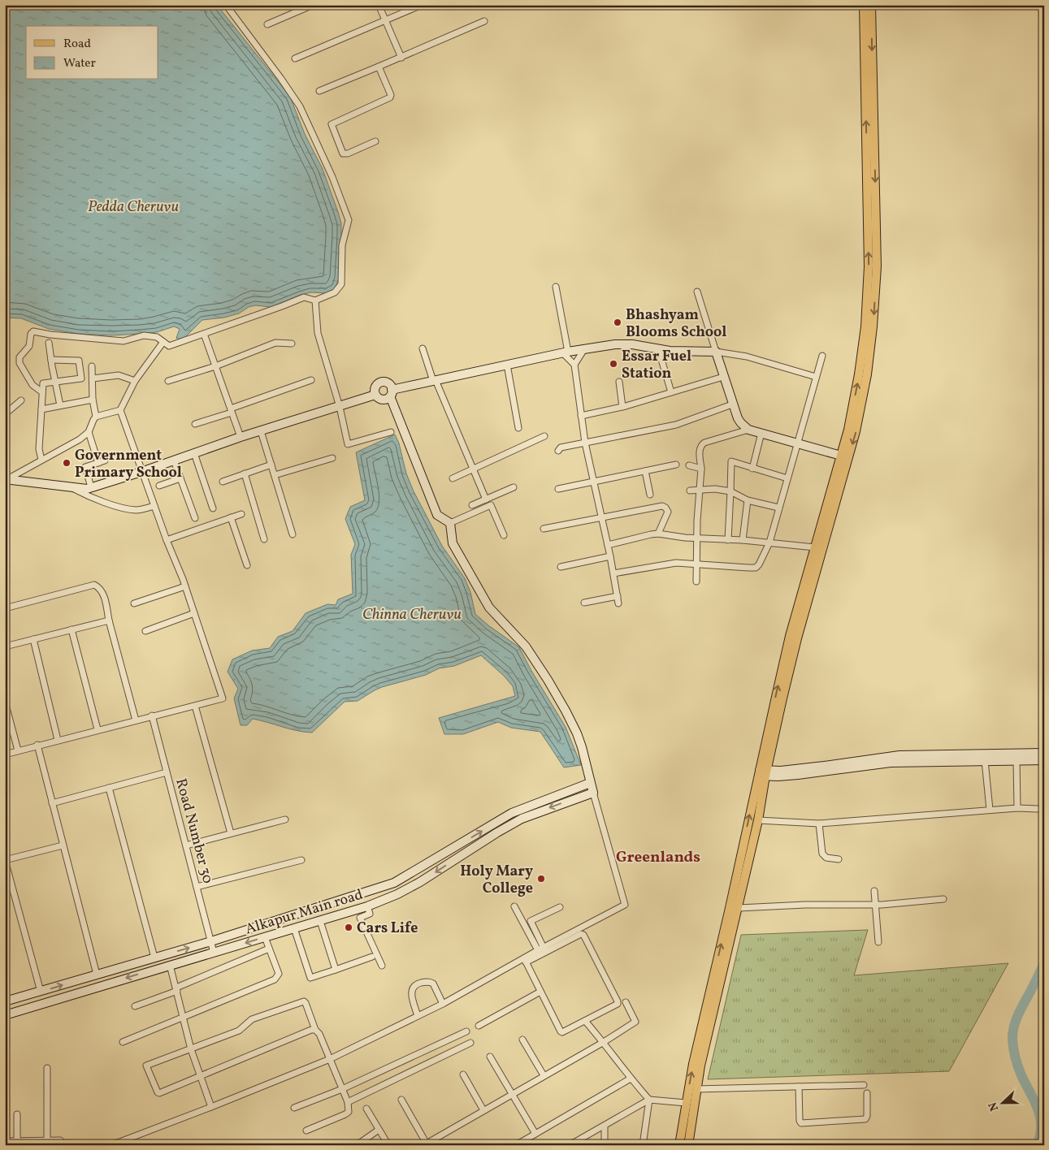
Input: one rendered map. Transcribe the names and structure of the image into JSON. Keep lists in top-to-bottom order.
{
  "streets": {
    "street": ["Road Number 30", "Alkapur Main road"]
  },
  "crossings": [
    ["Road Number 30", "Alkapur Main road"]
  ],
  "districts": ["Greenlands"],
  "water": ["Pedda Cheruvu", "Chinna Cheruvu"],
  "places": [
    "Bhashyam Blooms School",
    "Essar Fuel Station",
    "Government Primary School",
    "Holy Mary College",
    "Cars Life"
  ],
  "legend": ["Road", "Water"],
  "north": "left"
}
